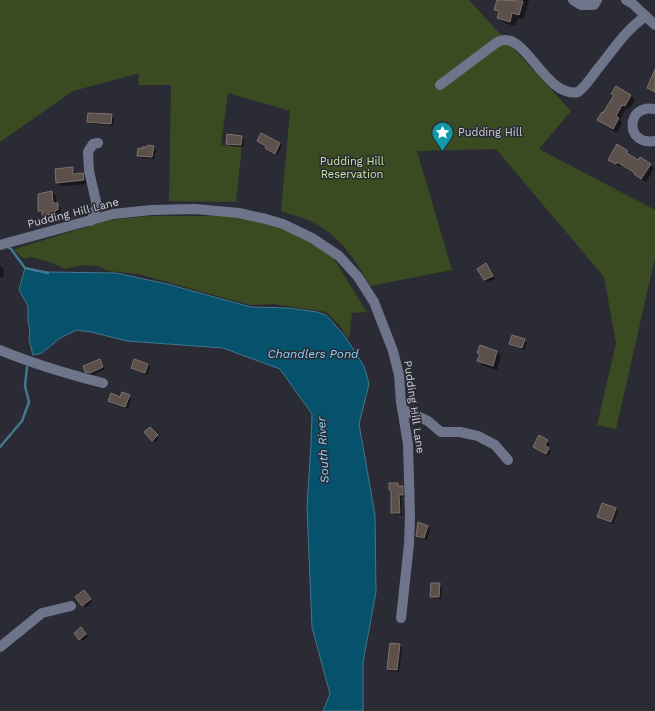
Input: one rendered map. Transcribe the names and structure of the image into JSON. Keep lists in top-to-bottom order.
{
  "streets": {
    "street": ["Pudding Hill Lane"]
  },
  "water": ["Chandlers Pond", "South River"],
  "parks": ["Pudding Hill Reservation"],
  "places": {
    "place": ["Pudding Hill"]
  }
}
